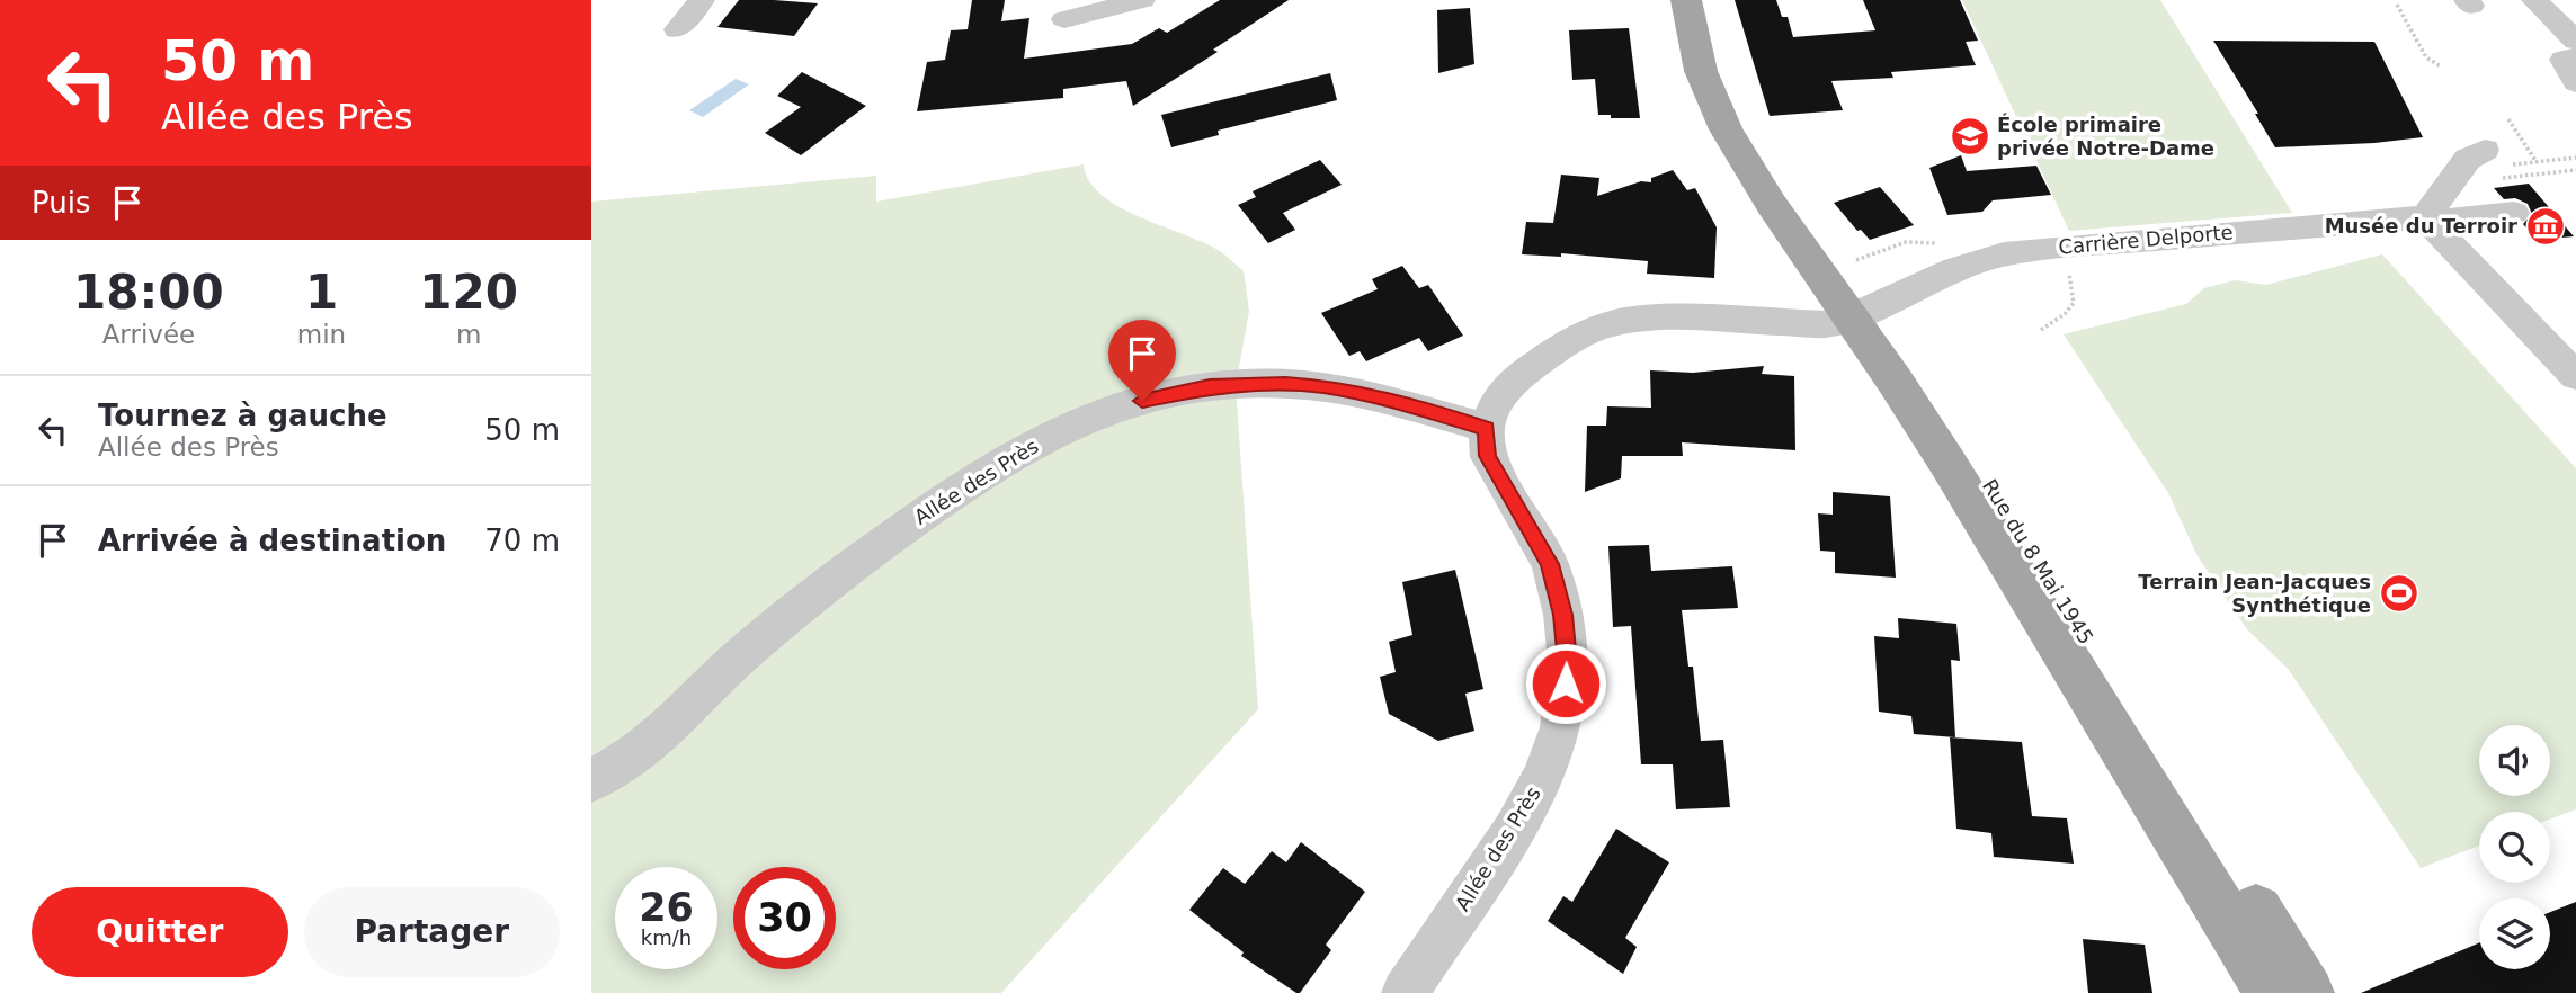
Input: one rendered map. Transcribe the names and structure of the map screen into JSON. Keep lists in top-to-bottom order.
{
  "streets": {
    "main road": ["Rue du 8 Mai 1945"],
    "street": ["Carrière Delporte", "Allée des Près"]
  },
  "crossings": [
    ["Carrière Delporte", "Rue du 8 Mai 1945"]
  ],
  "places": {
    "school or university": ["École primaire privée Notre-Dame"],
    "museum": ["Musée du Terroir"],
    "sports": ["Terrain Jean-Jacques Synthétique"]
  },
  "page": {
    "turn": ["50 m", "Allée des Près"],
    "then": "Puis",
    "eta": [
      "18:00",
      "Arrivée",
      "1",
      "min",
      "120",
      "m"
    ],
    "list": [
      {
        "name": "Tournez à gauche",
        "note": "Allée des Près",
        "value": "50 m"
      },
      {
        "name": "Arrivée à destination",
        "value": "70 m"
      }
    ],
    "speed": "26 km/h",
    "limit": "30",
    "buttons": ["Quitter", "Partager"]
  }
}
